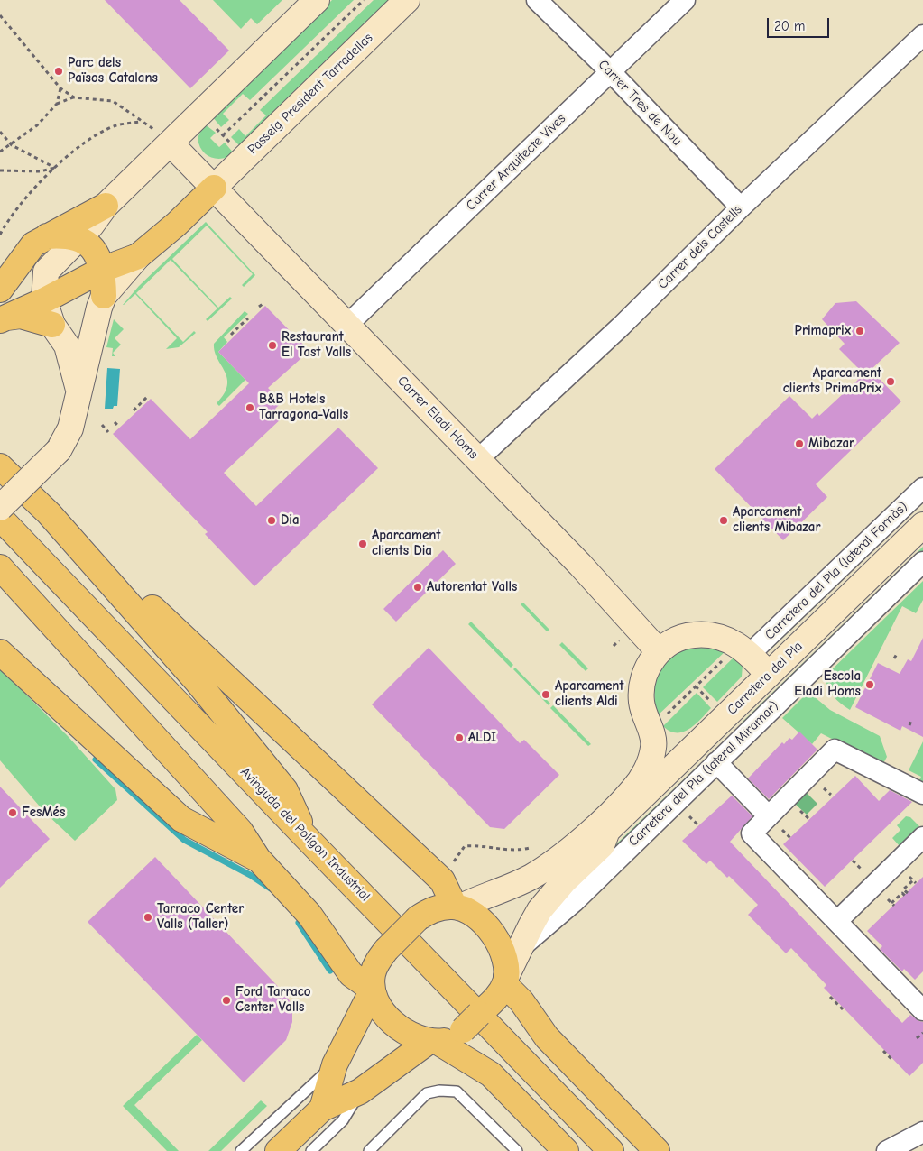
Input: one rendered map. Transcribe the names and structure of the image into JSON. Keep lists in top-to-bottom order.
{
  "streets": {
    "main road": ["Avinguda del Polígon Industrial"],
    "street": [
      "Passeig President Tarradellas",
      "Carrer Tres de Nou",
      "Carrer Arquitecte Vives",
      "Carrer dels Castells",
      "Carrer Eladi Homs",
      "Carretera del Pla (lateral Fornàs)",
      "Carretera del Pla",
      "Carretera del Pla (lateral Miramar)"
    ]
  },
  "crossings": [
    ["Passeig President Tarradellas", "Carrer Eladi Homs"],
    ["Carrer Tres de Nou", "Carrer Arquitecte Vives"],
    ["Carrer Tres de Nou", "Carrer dels Castells"],
    ["Carrer Arquitecte Vives", "Carrer Eladi Homs"],
    ["Carrer dels Castells", "Carrer Eladi Homs"]
  ],
  "places": [
    "Parc dels Països Catalans",
    "Primaprix",
    "Restaurant El Tast Valls",
    "Aparcament clients PrimaPrix",
    "B&B Hotels Tarragona-Valls",
    "Mibazar",
    "Dia",
    "Aparcament clients Mibazar",
    "Aparcament clients Dia",
    "Autorentat Valls",
    "Escola Eladi Homs",
    "Aparcament clients Aldi",
    "ALDI",
    "FesMés",
    "Tarraco Center Valls (Taller)",
    "Ford Tarraco Center Valls"
  ],
  "scale_bar": "20 m"
}
